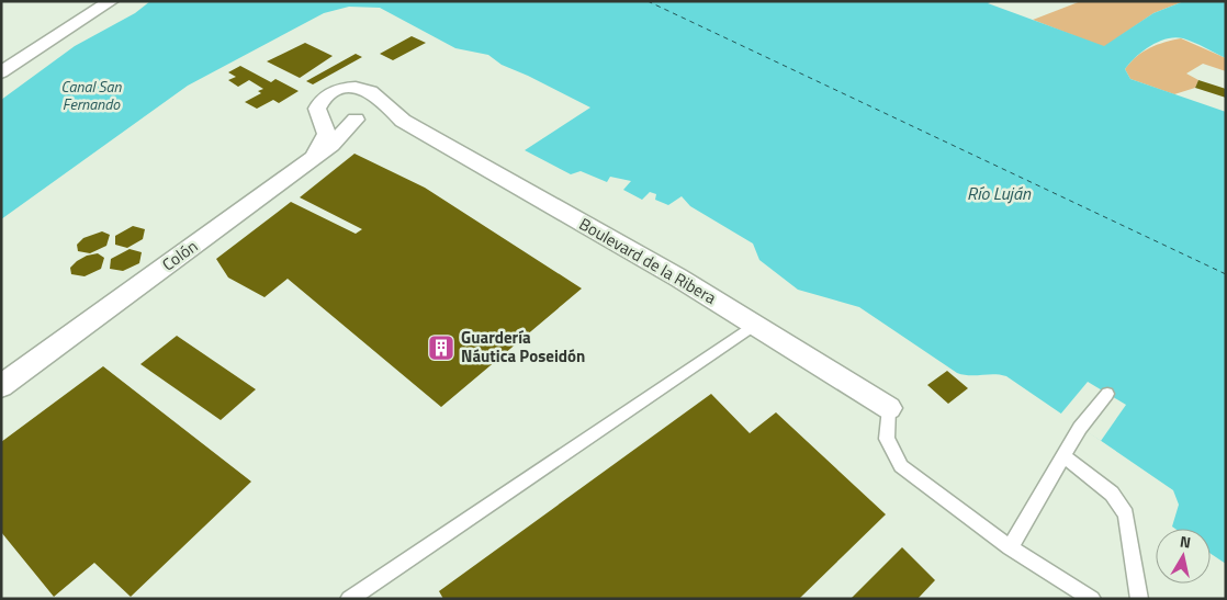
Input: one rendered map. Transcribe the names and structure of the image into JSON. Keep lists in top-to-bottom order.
{
  "streets": {
    "street": ["Colón", "Boulevard de la Ribera"]
  },
  "crossings": [
    ["Colón", "Boulevard de la Ribera"]
  ],
  "water": ["Canal San Fernando", "Río Luján"],
  "places": {
    "building": ["Guardería Náutica Poseidón"]
  },
  "north": "top"
}
